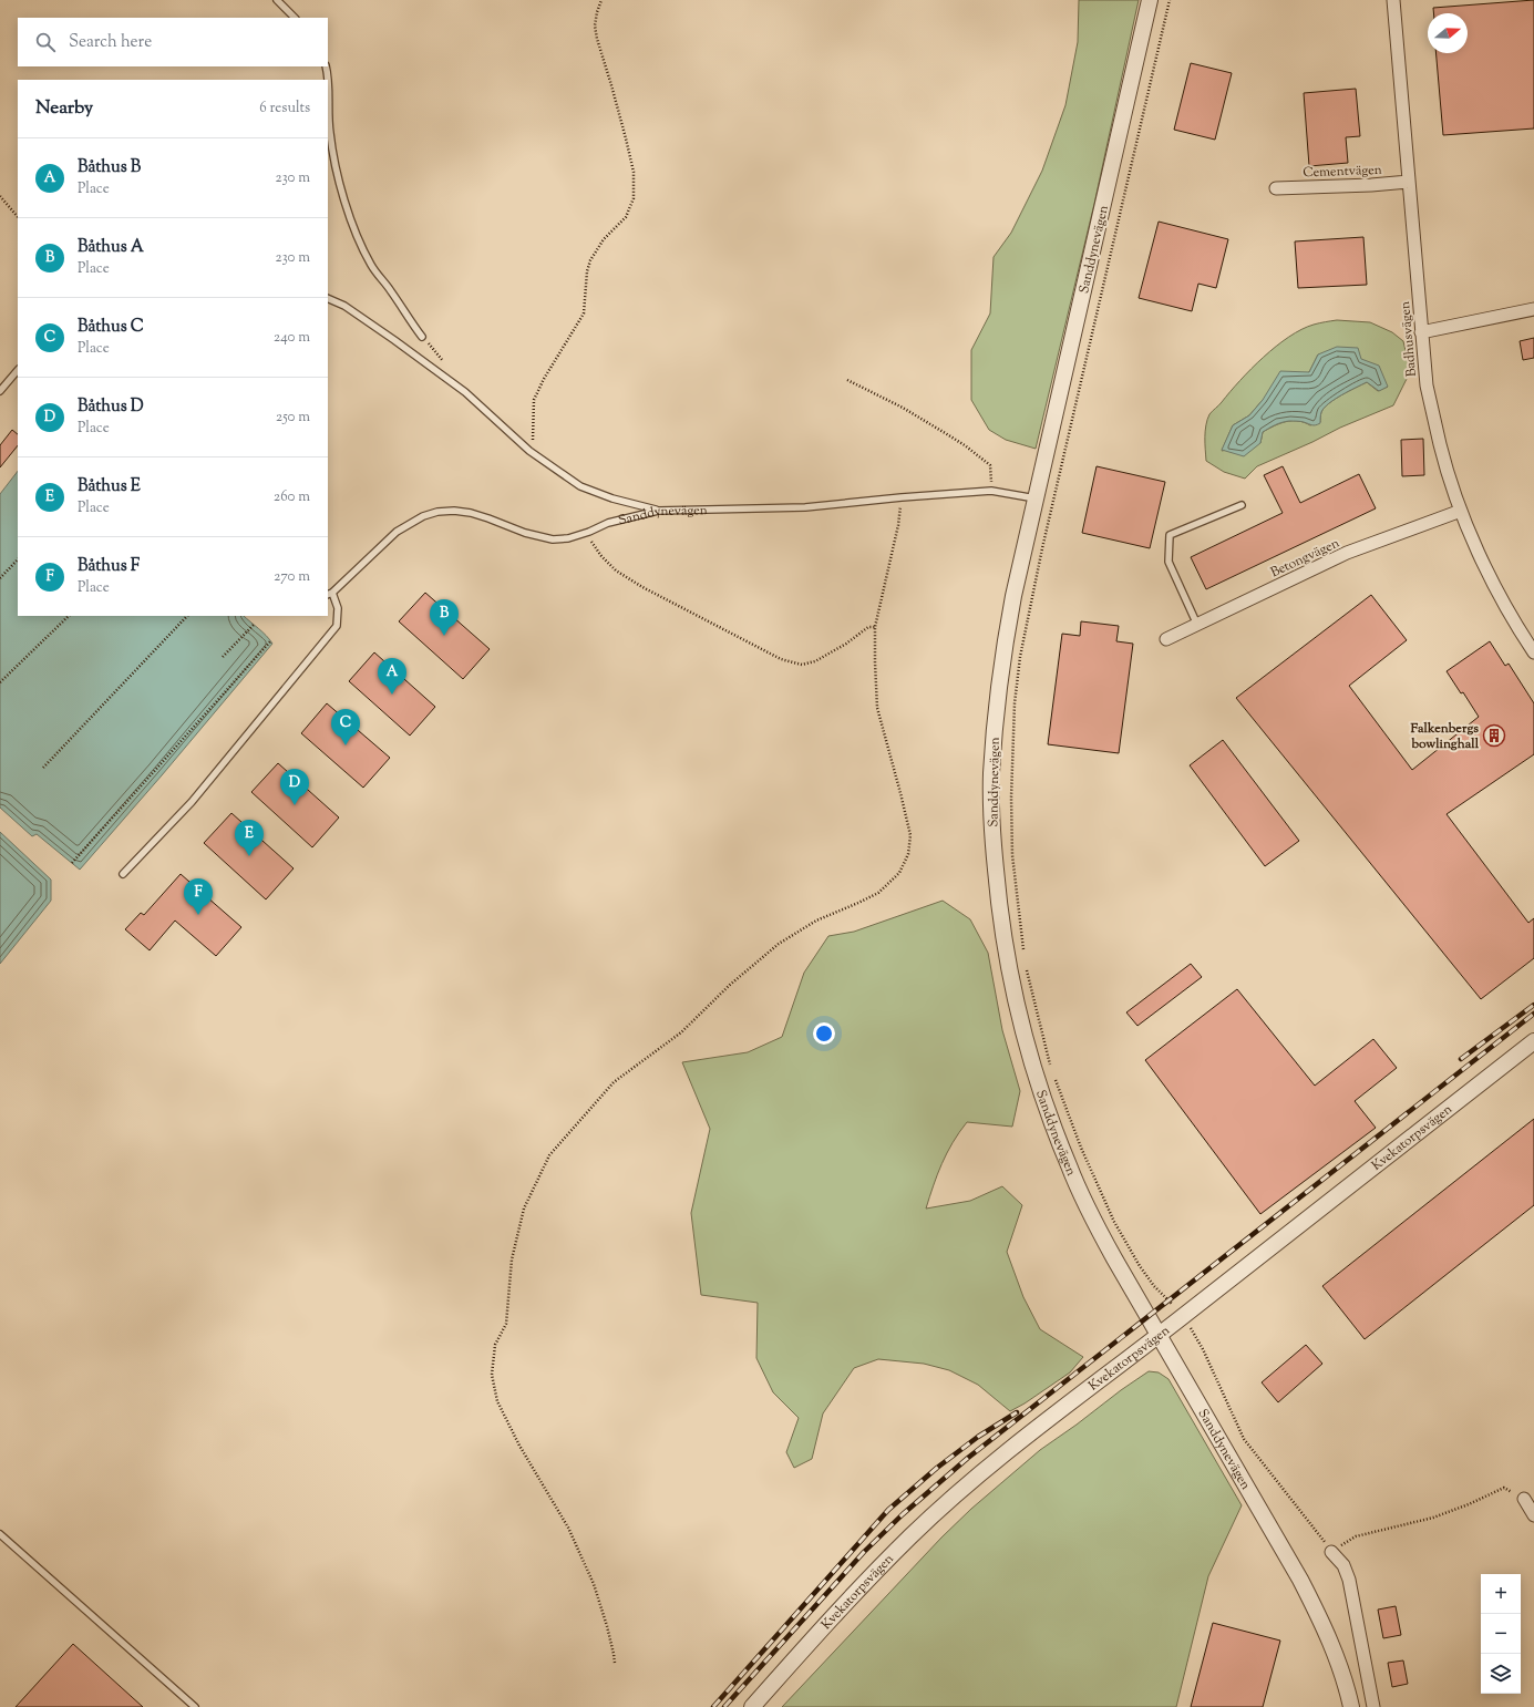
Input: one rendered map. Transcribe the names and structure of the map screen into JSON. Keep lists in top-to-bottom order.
{
  "streets": {
    "street": [
      "Cementvägen",
      "Sanddynevägen",
      "Badhusvägen",
      "Betongvägen",
      "Kvekatorpsvägen"
    ]
  },
  "crossings": [
    ["Cementvägen", "Badhusvägen"],
    ["Sanddynevägen", "Kvekatorpsvägen"],
    ["Badhusvägen", "Betongvägen"]
  ],
  "places": {
    "building": ["Falkenbergs bowlinghall"]
  },
  "north": "right",
  "page": {
    "search": "Search here",
    "heading": ["Nearby", "6 results"],
    "list": [
      {
        "mark": "A",
        "name": "Båthus B",
        "note": "Place",
        "value": "230 m"
      },
      {
        "mark": "B",
        "name": "Båthus A",
        "note": "Place",
        "value": "230 m"
      },
      {
        "mark": "C",
        "name": "Båthus C",
        "note": "Place",
        "value": "240 m"
      },
      {
        "mark": "D",
        "name": "Båthus D",
        "note": "Place",
        "value": "250 m"
      },
      {
        "mark": "E",
        "name": "Båthus E",
        "note": "Place",
        "value": "260 m"
      },
      {
        "mark": "F",
        "name": "Båthus F",
        "note": "Place",
        "value": "270 m"
      }
    ],
    "pins": [
      "B",
      "A",
      "C",
      "D",
      "E",
      "F"
    ],
    "map_buttons": ["+", "−"]
  }
}
